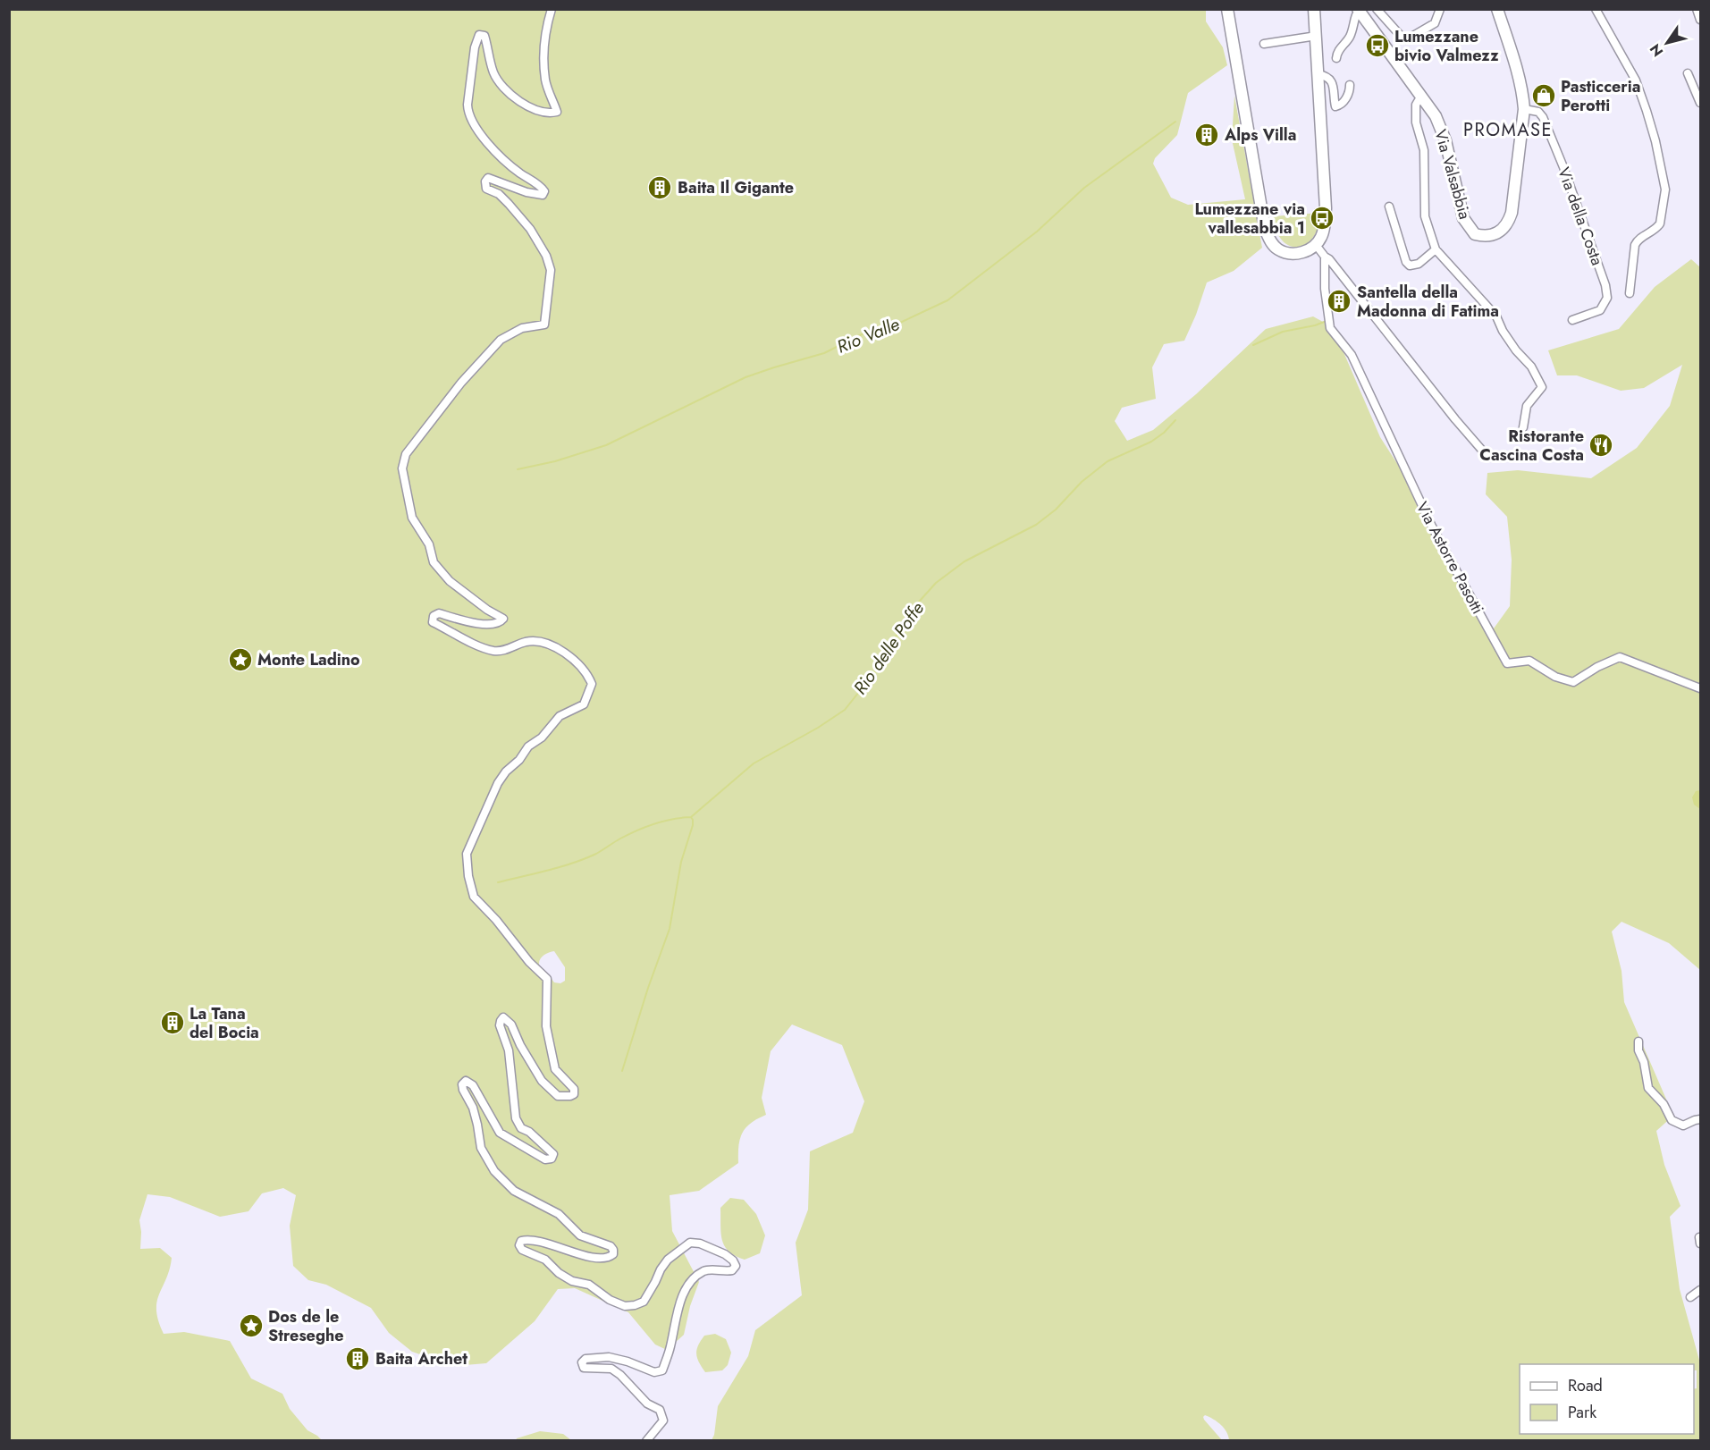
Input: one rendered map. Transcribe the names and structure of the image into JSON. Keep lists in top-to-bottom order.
{
  "streets": {
    "main road": ["Via Valsabbia"],
    "street": ["Via della Costa", "Via Astorre Pasotti"]
  },
  "crossings": [
    ["Via Valsabbia", "Via della Costa"]
  ],
  "districts": ["PROMASE"],
  "water": ["Rio Valle", "Rio delle Poffe"],
  "places": {
    "bus stop": ["Lumezzane bivio Valmezz", "Lumezzane via vallesabbia 1"],
    "shop": ["Pasticceria Perotti"],
    "building": [
      "Alps Villa",
      "Baita Il Gigante",
      "Santella della Madonna di Fatima",
      "La Tana del Bocia",
      "Baita Archet"
    ],
    "restaurant": ["Ristorante Cascina Costa"],
    "place": ["Monte Ladino", "Dos de le Streseghe"]
  },
  "legend": ["Road", "Park"],
  "north": "bottom left"
}
